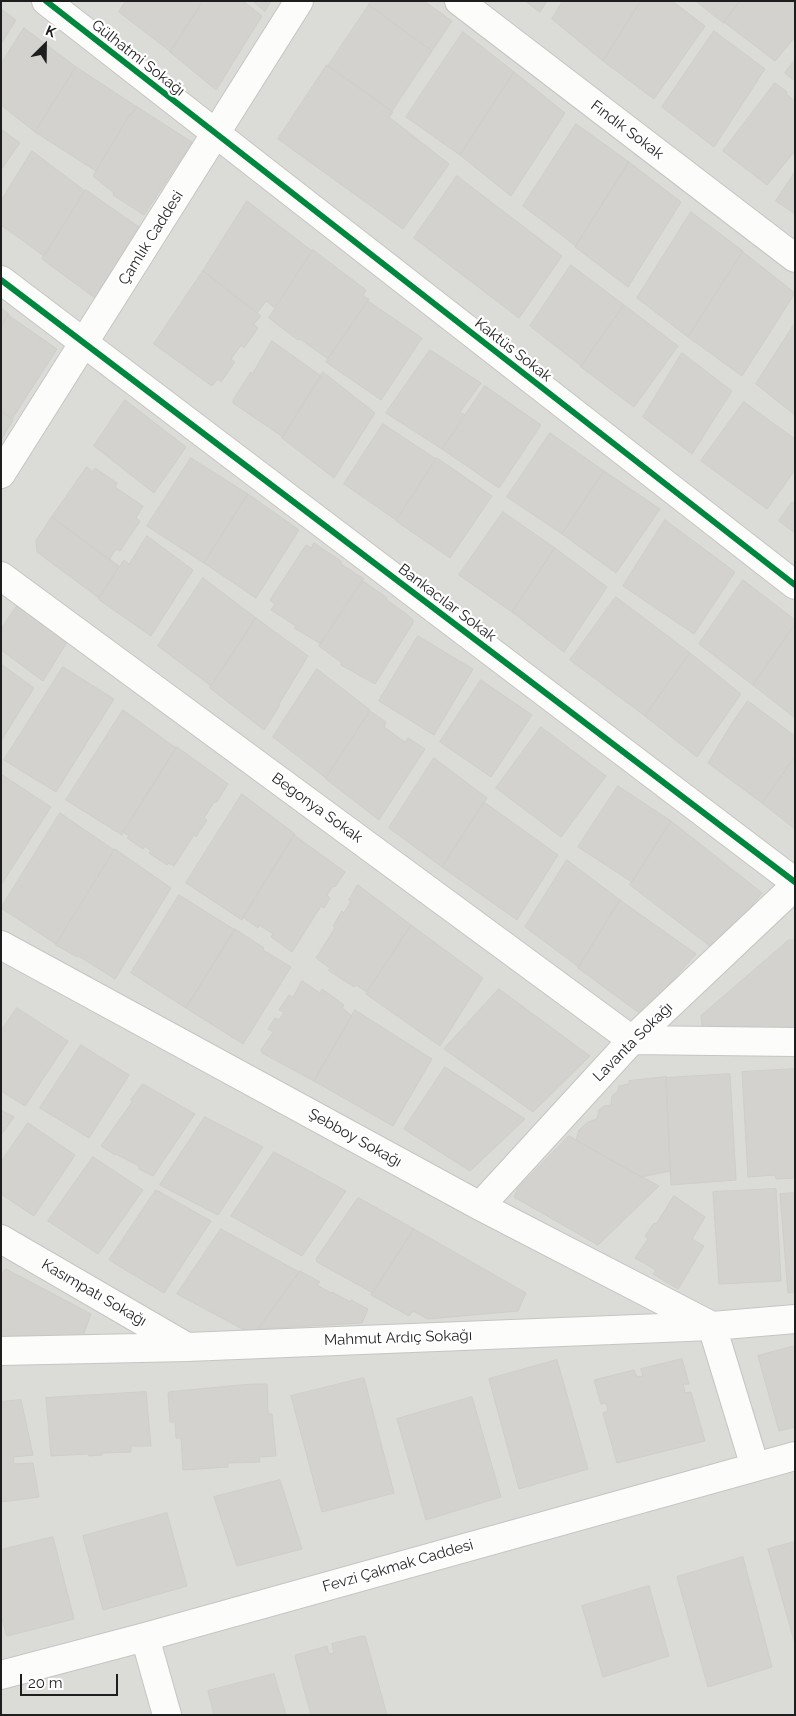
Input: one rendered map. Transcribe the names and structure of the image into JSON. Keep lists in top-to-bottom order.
{
  "streets": {
    "street": [
      "Gülhatmi Sokağı",
      "Fındık Sokak",
      "Çamlık Caddesi",
      "Kaktüs Sokak",
      "Bankacılar Sokak",
      "Begonya Sokak",
      "Lavanta Sokağı",
      "Şebboy Sokağı",
      "Kasımpatı Sokağı",
      "Mahmut Ardıç Sokağı",
      "Fevzi Çakmak Caddesi"
    ]
  },
  "crossings": [
    ["Gülhatmi Sokağı", "Çamlık Caddesi"],
    ["Gülhatmi Sokağı", "Kaktüs Sokak"],
    ["Çamlık Caddesi", "Kaktüs Sokak"],
    ["Çamlık Caddesi", "Bankacılar Sokak"],
    ["Begonya Sokak", "Lavanta Sokağı"],
    ["Lavanta Sokağı", "Şebboy Sokağı"],
    ["Şebboy Sokağı", "Mahmut Ardıç Sokağı"],
    ["Kasımpatı Sokağı", "Mahmut Ardıç Sokağı"]
  ],
  "scale_bar": "20 m",
  "north": "top right"
}
